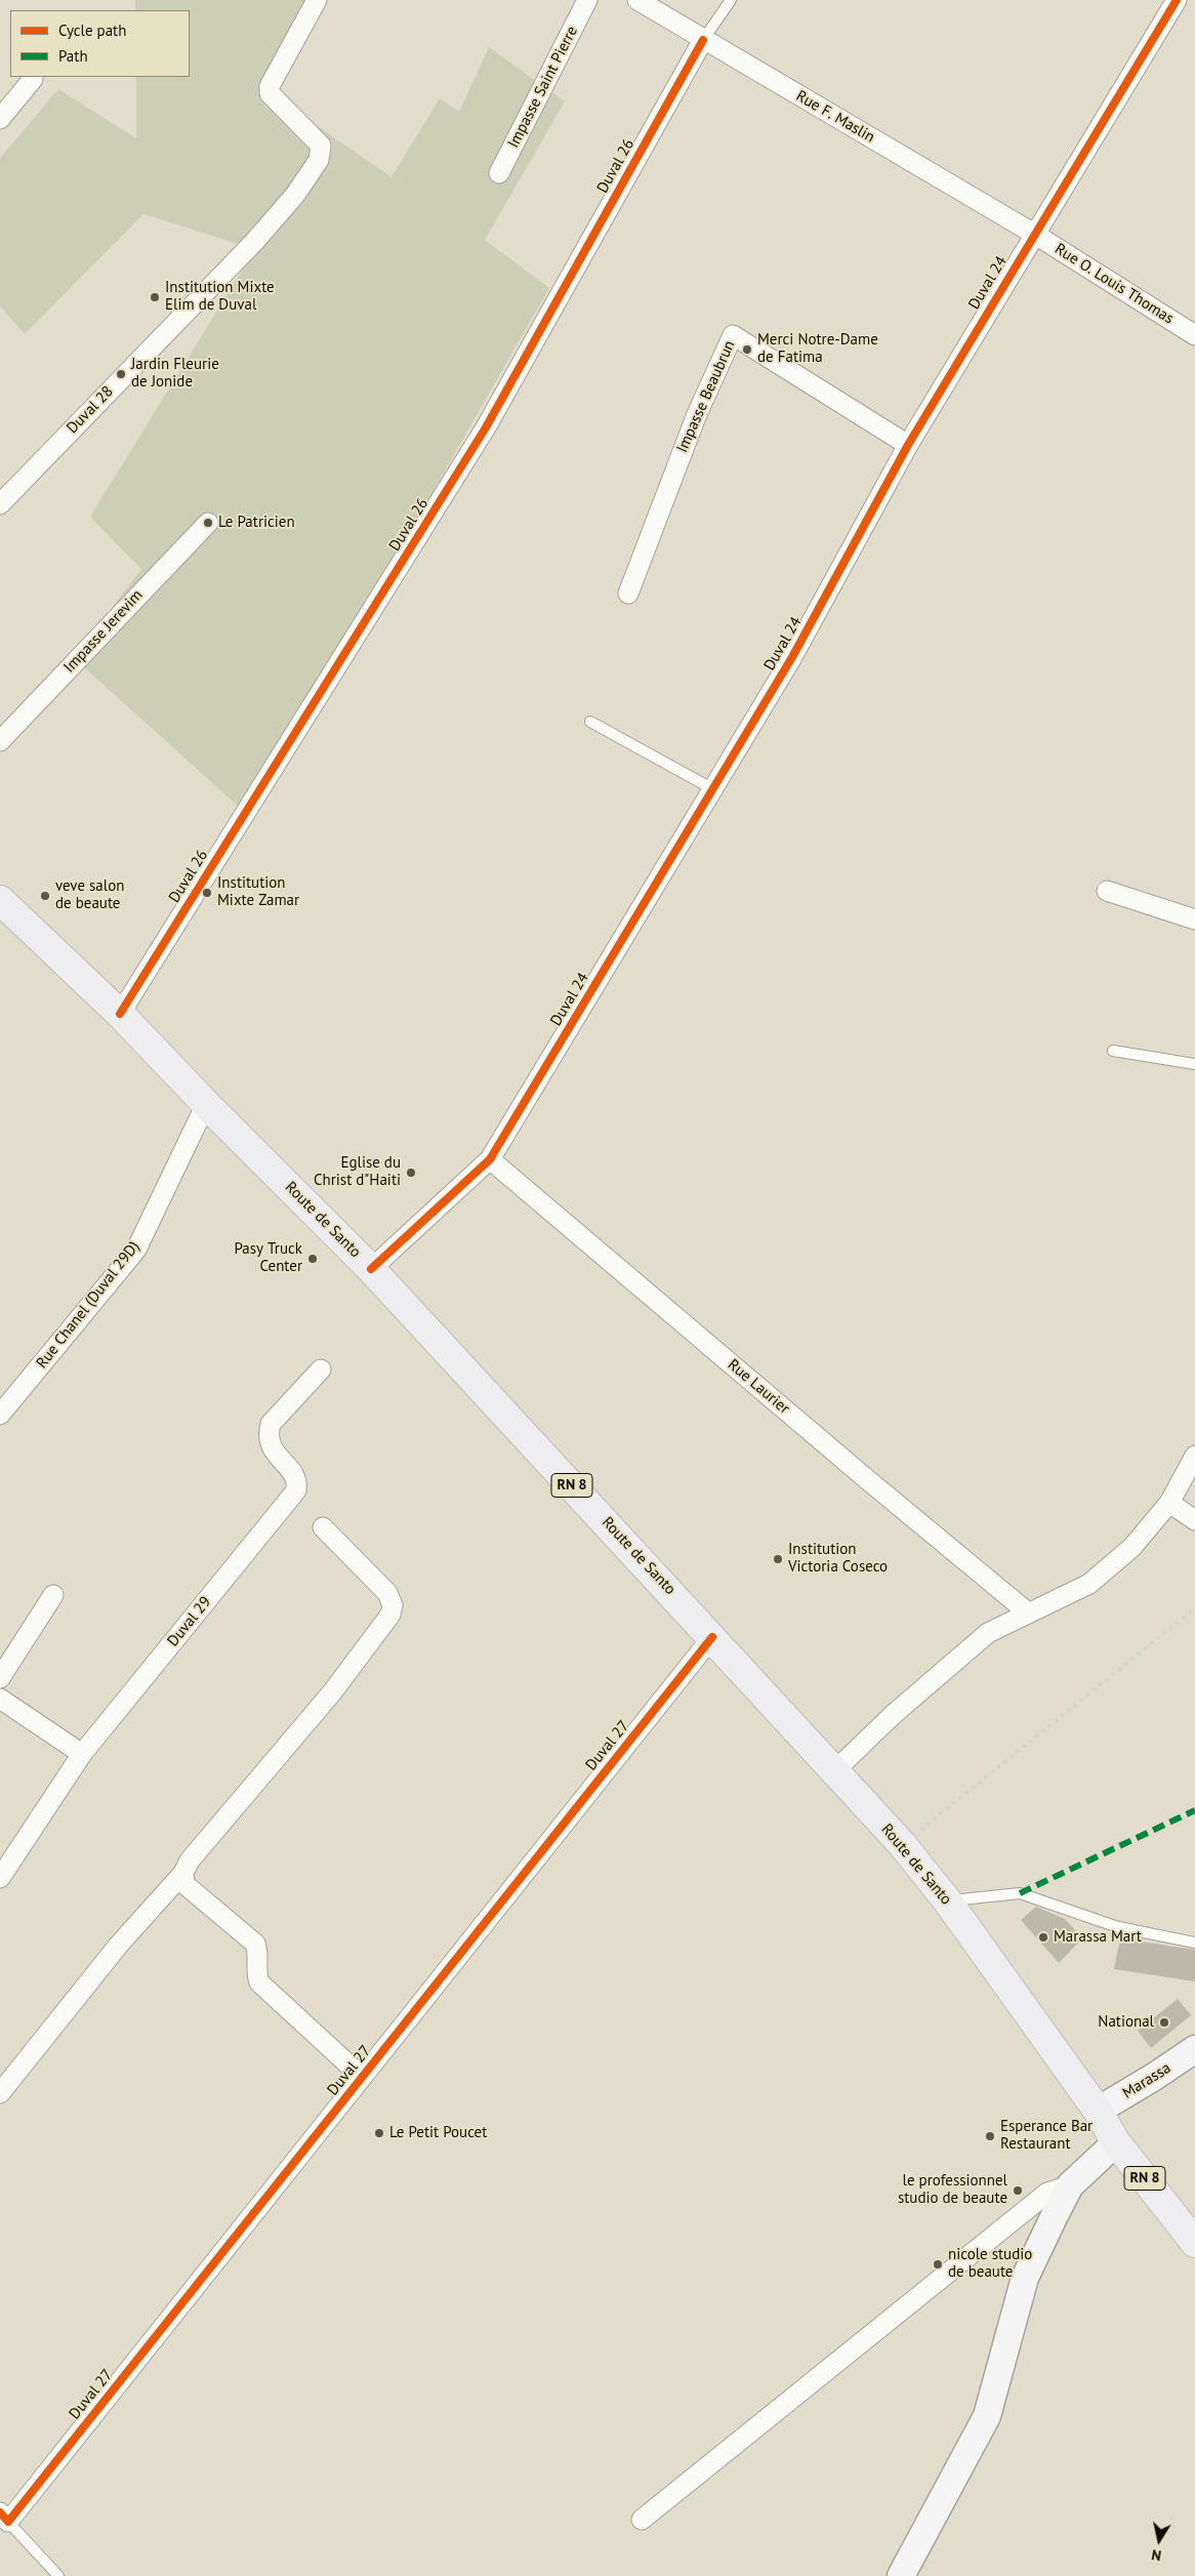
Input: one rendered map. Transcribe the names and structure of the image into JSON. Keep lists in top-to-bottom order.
{
  "streets": {
    "main road": ["Route de Santo", "RN 8"],
    "street": [
      "Impasse Saint Pierre",
      "Rue F. Maslin",
      "Duval 26",
      "Duval 24",
      "Rue O. Louis Thomas",
      "Impasse Beaubrun",
      "Duval 28",
      "Impasse Jerevim",
      "Rue Chanel (Duval 29D)",
      "Rue Laurier",
      "Duval 29",
      "Duval 27",
      "Marassa"
    ]
  },
  "crossings": [
    ["Rue F. Maslin", "Duval 26"],
    ["Rue F. Maslin", "Duval 24"],
    ["Rue F. Maslin", "Rue O. Louis Thomas"],
    ["Duval 26", "Route de Santo"],
    ["Duval 24", "Rue O. Louis Thomas"],
    ["Duval 24", "Impasse Beaubrun"],
    ["Duval 24", "Route de Santo"],
    ["Duval 24", "Rue Laurier"],
    ["Route de Santo", "Rue Chanel (Duval 29D)"],
    ["Route de Santo", "Duval 27"],
    ["Route de Santo", "Marassa"]
  ],
  "places": [
    "Institution Mixte Elim de Duval",
    "Merci Notre-Dame de Fatima",
    "Jardin Fleurie de Jonide",
    "Le Patricien",
    "Institution Mixte Zamar",
    "veve salon de beaute",
    "Eglise du Christ d\"Haiti",
    "Pasy Truck Center",
    "Institution Victoria Coseco",
    "Marassa Mart",
    "National",
    "Le Petit Poucet",
    "Esperance Bar Restaurant",
    "le professionnel studio de beaute",
    "nicole studio de beaute"
  ],
  "legend": ["Cycle path", "Path"],
  "north": "bottom"
}
